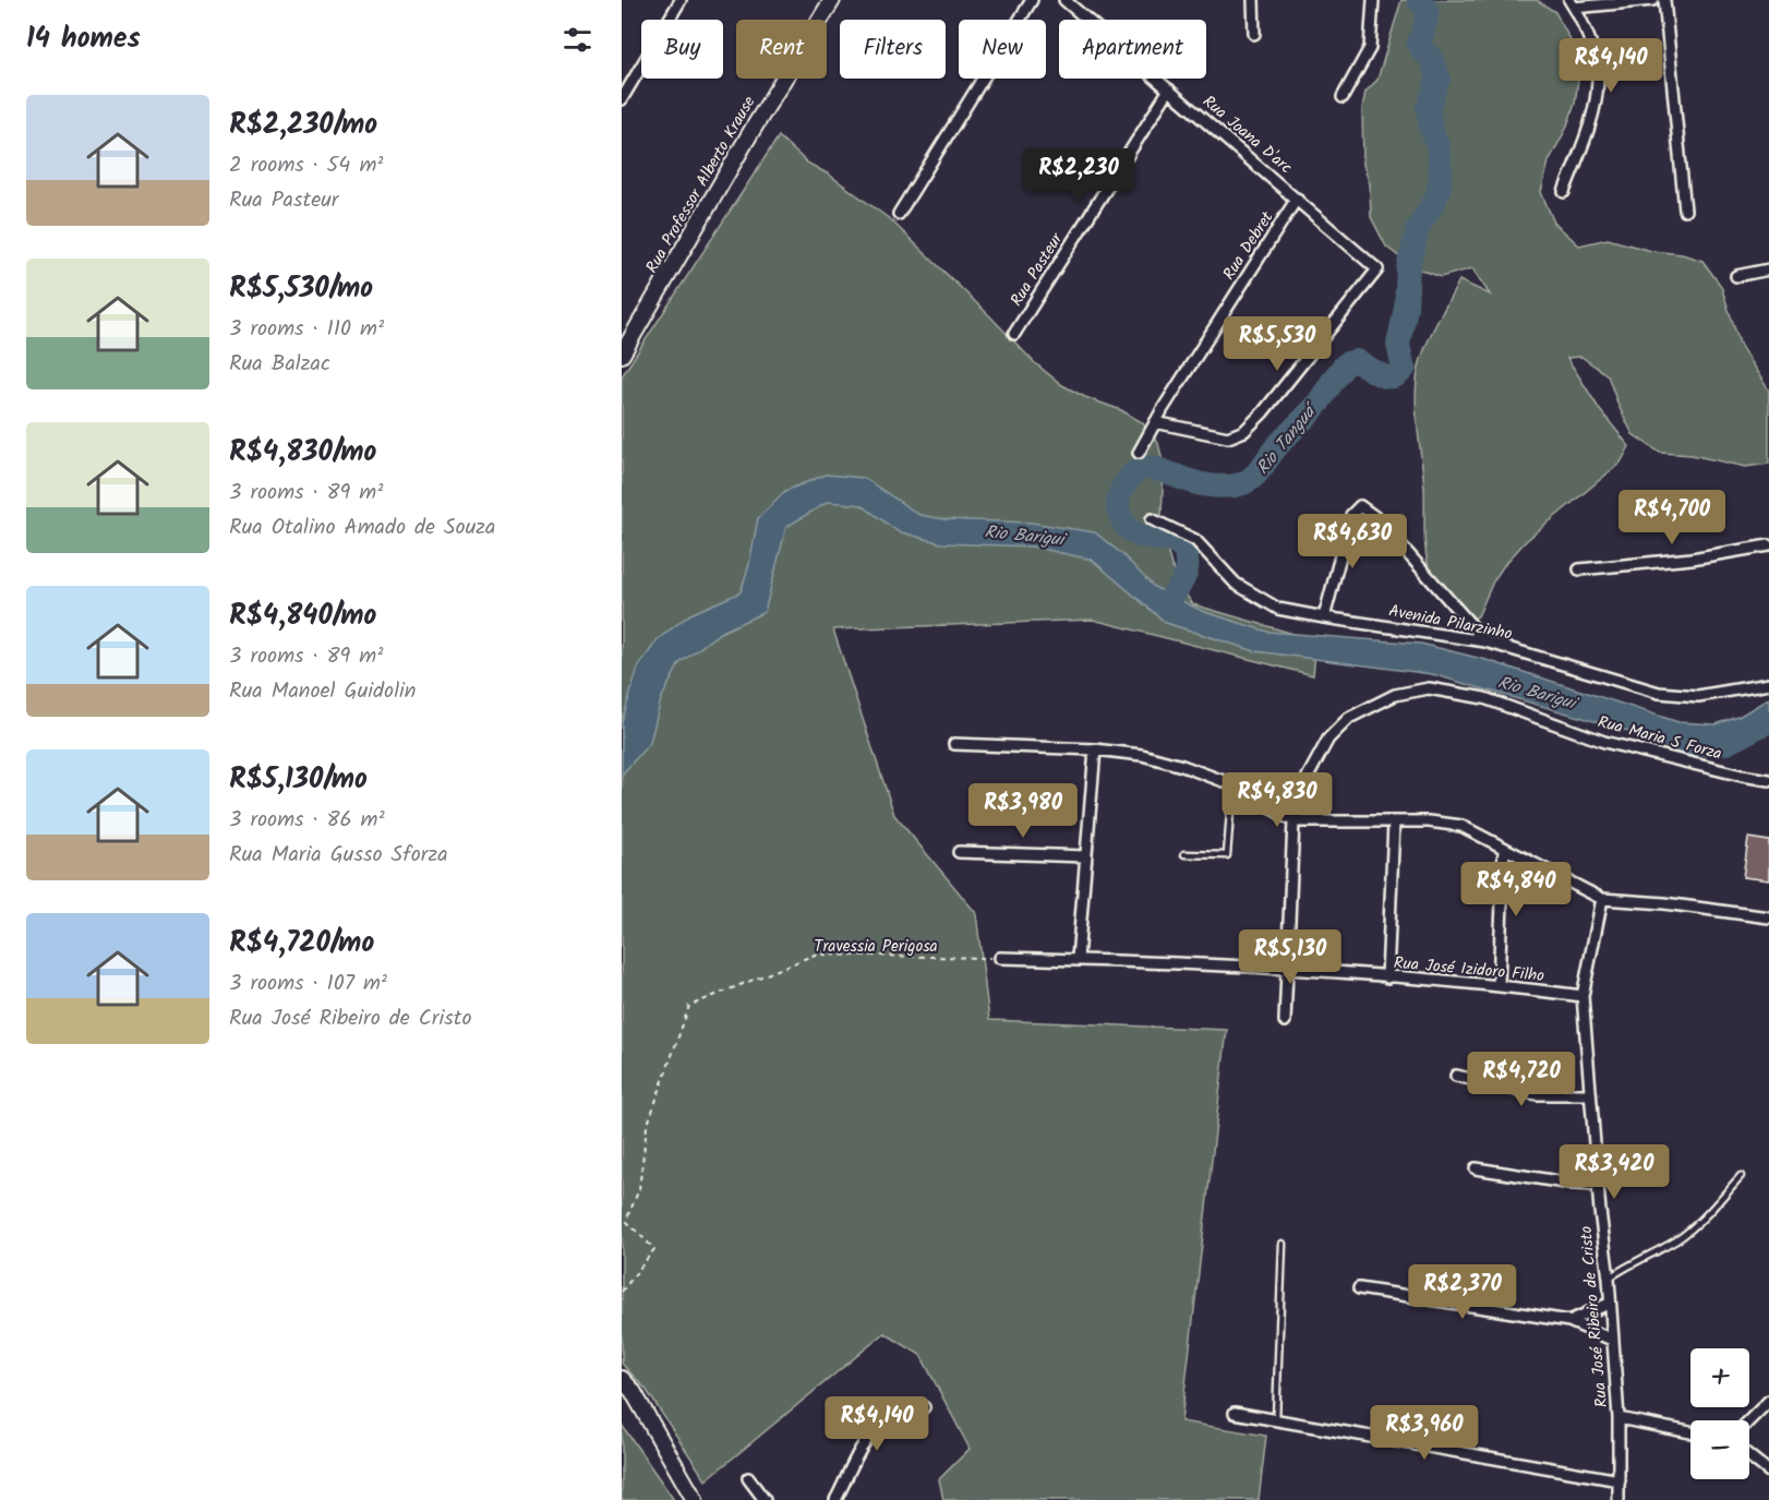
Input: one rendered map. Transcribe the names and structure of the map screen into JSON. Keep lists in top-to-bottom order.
{
  "streets": {
    "street": [
      "Rua Joana D'arc",
      "Rua Professor Alberto Krause",
      "Rua Debret",
      "Rua Pasteur",
      "Avenida Pilarzinho",
      "Rua Maria S Forza",
      "Rua José Izidoro Filho",
      "Rua José Ribeiro de Cristo"
    ],
    "path": ["Travessia Perigosa"]
  },
  "crossings": [
    ["Rua Joana D'arc", "Rua Debret"],
    ["Rua Joana D'arc", "Rua Pasteur"],
    ["Rua Maria S Forza", "Rua José Izidoro Filho"],
    ["Travessia Perigosa", "Rua José Izidoro Filho"],
    ["Rua José Izidoro Filho", "Rua José Ribeiro de Cristo"]
  ],
  "water": ["Rio Tanguá", "Rio Barigui"],
  "page": {
    "heading": "14 homes",
    "chip": [
      "Buy",
      "Rent",
      "Filters",
      "New",
      "Apartment"
    ],
    "price": [
      "R$4,140",
      "R$2,230",
      "R$5,530",
      "R$4,700",
      "R$4,630",
      "R$4,830",
      "R$3,980",
      "R$4,840",
      "R$5,130",
      "R$4,720",
      "R$3,420",
      "R$2,370",
      "R$4,140",
      "R$3,960"
    ],
    "list": [
      {
        "name": "R$2,230/mo",
        "note": "2 rooms · 54 m² · Rua Pasteur"
      },
      {
        "name": "R$5,530/mo",
        "note": "3 rooms · 110 m² · Rua Balzac"
      },
      {
        "name": "R$4,830/mo",
        "note": "3 rooms · 89 m² · Rua Otalino Amado de Souza"
      },
      {
        "name": "R$4,840/mo",
        "note": "3 rooms · 89 m² · Rua Manoel Guidolin"
      },
      {
        "name": "R$5,130/mo",
        "note": "3 rooms · 86 m² · Rua Maria Gusso Sforza"
      },
      {
        "name": "R$4,720/mo",
        "note": "3 rooms · 107 m² · Rua José Ribeiro de Cristo"
      }
    ],
    "map_buttons": ["+", "−"]
  }
}
